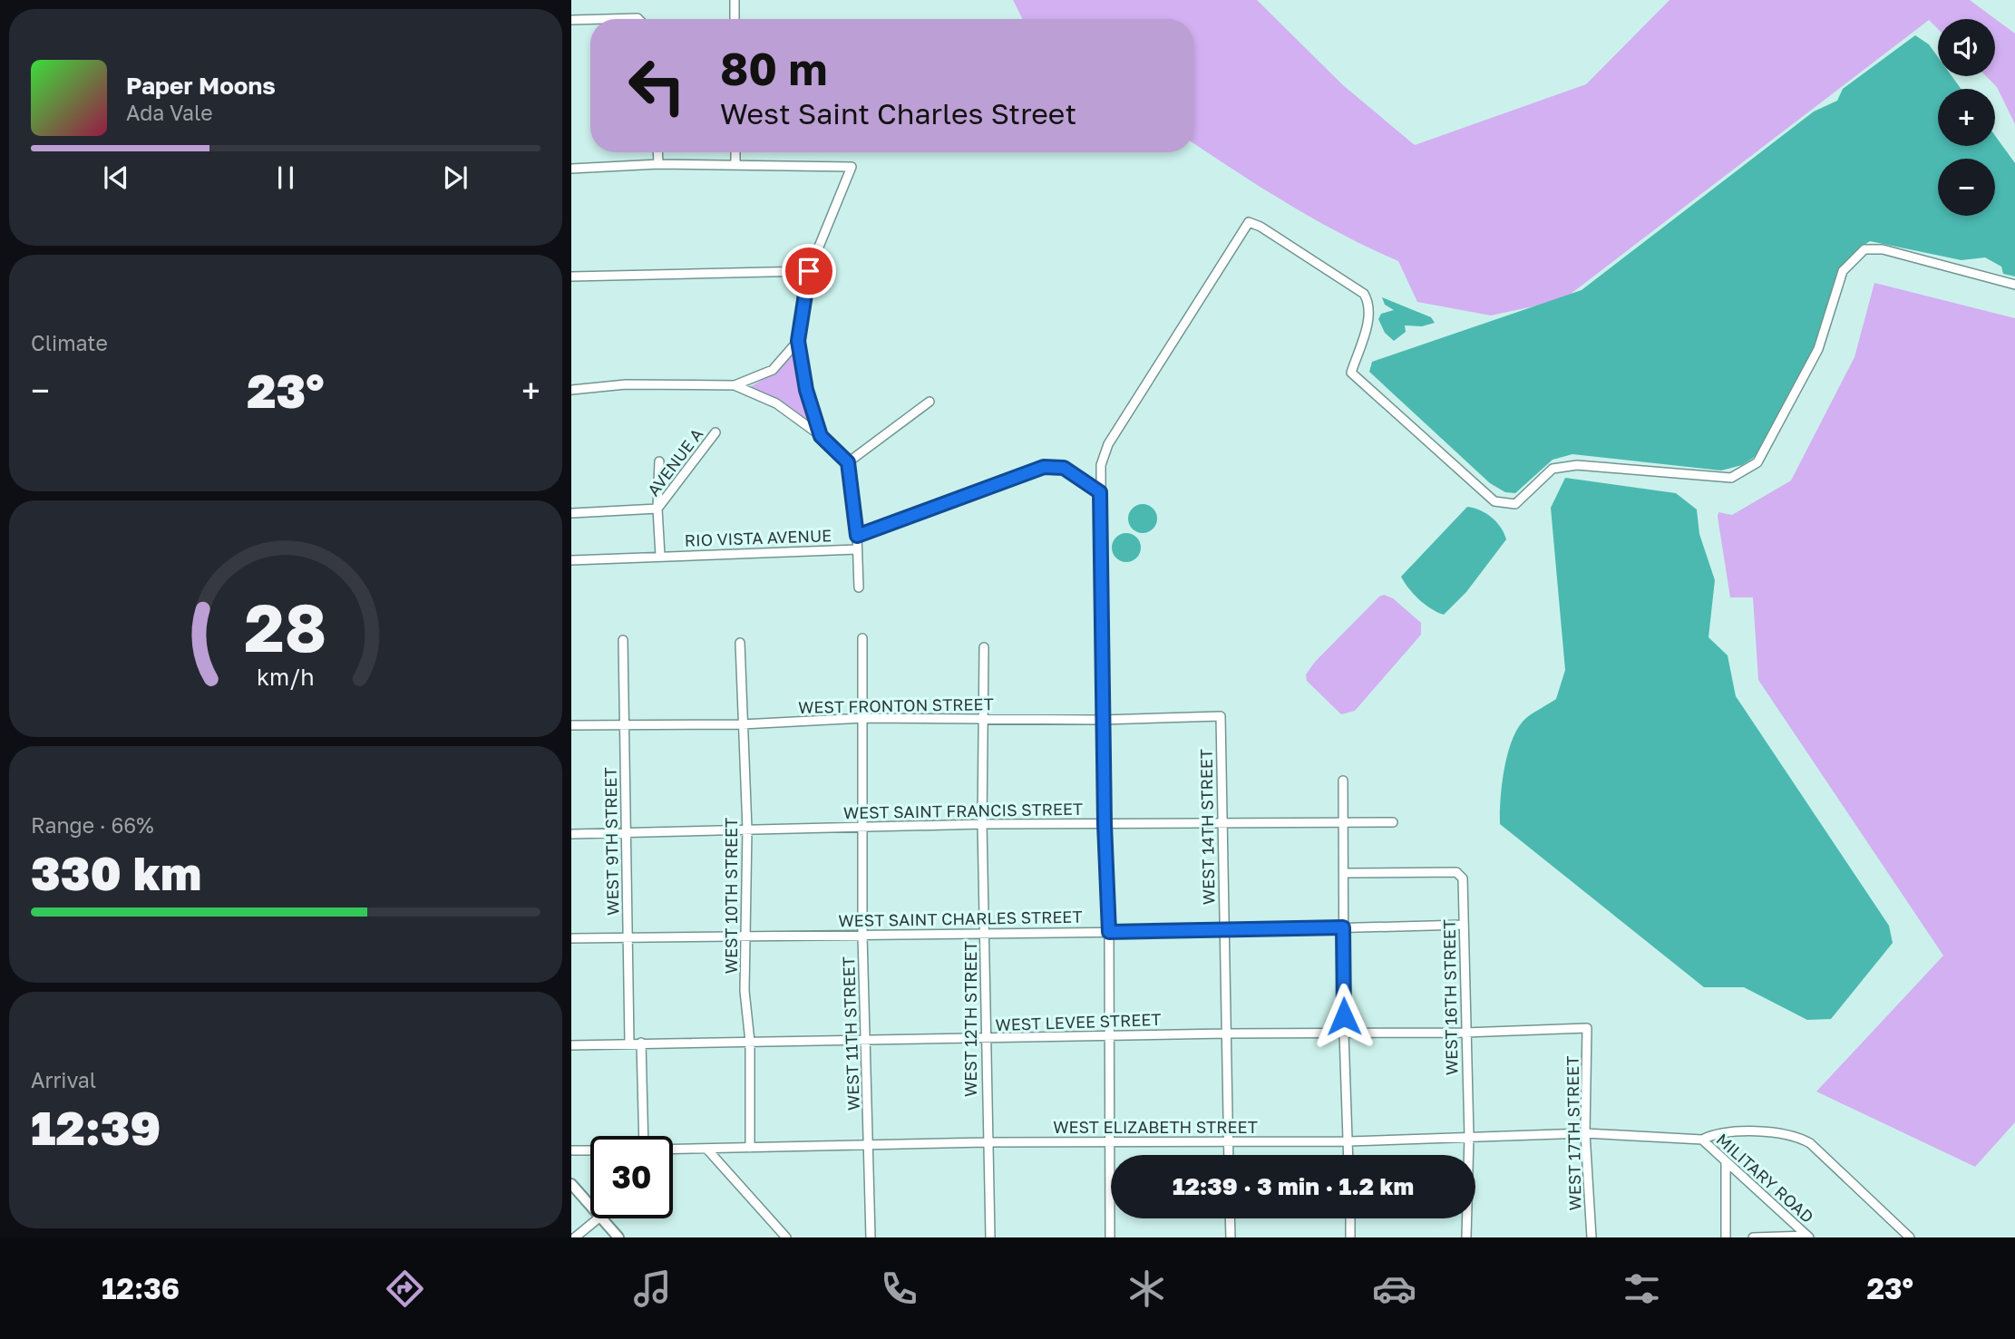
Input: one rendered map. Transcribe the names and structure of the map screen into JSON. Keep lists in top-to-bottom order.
{
  "streets": {
    "street": [
      "AVENUE A",
      "RIO VISTA AVENUE",
      "WEST FRONTON STREET",
      "WEST SAINT FRANCIS STREET",
      "WEST 14TH STREET",
      "WEST 9TH STREET",
      "WEST 10TH STREET",
      "WEST SAINT CHARLES STREET",
      "WEST 16TH STREET",
      "WEST 12TH STREET",
      "WEST LEVEE STREET",
      "WEST 11TH STREET",
      "WEST ELIZABETH STREET",
      "WEST 17TH STREET",
      "MILITARY ROAD"
    ]
  },
  "crossings": [
    ["AVENUE A", "RIO VISTA AVENUE"],
    ["WEST FRONTON STREET", "WEST 14TH STREET"],
    ["WEST FRONTON STREET", "WEST 9TH STREET"],
    ["WEST FRONTON STREET", "WEST 10TH STREET"],
    ["WEST FRONTON STREET", "WEST 12TH STREET"],
    ["WEST FRONTON STREET", "WEST 11TH STREET"],
    ["WEST SAINT FRANCIS STREET", "WEST 14TH STREET"],
    ["WEST SAINT FRANCIS STREET", "WEST 9TH STREET"],
    ["WEST SAINT FRANCIS STREET", "WEST 10TH STREET"],
    ["WEST SAINT FRANCIS STREET", "WEST 12TH STREET"],
    ["WEST SAINT FRANCIS STREET", "WEST 11TH STREET"],
    ["WEST 14TH STREET", "WEST SAINT CHARLES STREET"],
    ["WEST 14TH STREET", "WEST LEVEE STREET"],
    ["WEST 14TH STREET", "WEST ELIZABETH STREET"],
    ["WEST 9TH STREET", "WEST SAINT CHARLES STREET"],
    ["WEST 9TH STREET", "WEST LEVEE STREET"],
    ["WEST 10TH STREET", "WEST SAINT CHARLES STREET"],
    ["WEST 10TH STREET", "WEST LEVEE STREET"],
    ["WEST 10TH STREET", "WEST ELIZABETH STREET"],
    ["WEST SAINT CHARLES STREET", "WEST 16TH STREET"],
    ["WEST SAINT CHARLES STREET", "WEST 12TH STREET"],
    ["WEST SAINT CHARLES STREET", "WEST 11TH STREET"],
    ["WEST 16TH STREET", "WEST LEVEE STREET"],
    ["WEST 16TH STREET", "WEST ELIZABETH STREET"],
    ["WEST 12TH STREET", "WEST LEVEE STREET"],
    ["WEST 12TH STREET", "WEST ELIZABETH STREET"],
    ["WEST LEVEE STREET", "WEST 11TH STREET"],
    ["WEST LEVEE STREET", "WEST 17TH STREET"],
    ["WEST 11TH STREET", "WEST ELIZABETH STREET"],
    ["WEST ELIZABETH STREET", "WEST 17TH STREET"],
    ["WEST ELIZABETH STREET", "MILITARY ROAD"]
  ],
  "page": {
    "map_buttons": ["+", "−"],
    "turn": ["80 m", "West Saint Charles Street"],
    "song": ["Paper Moons", "Ada Vale"],
    "tile": [
      "Climate",
      ["Range · 66%", "330 km"],
      ["Arrival", "12:39"]
    ],
    "heat": ["−", "23°", "+"],
    "limit": "30",
    "trip": "12:39 · 3 min · 1.2 km",
    "tabs": ["12:36", "23°"],
    "gauge": ["28", "km/h"]
  }
}
